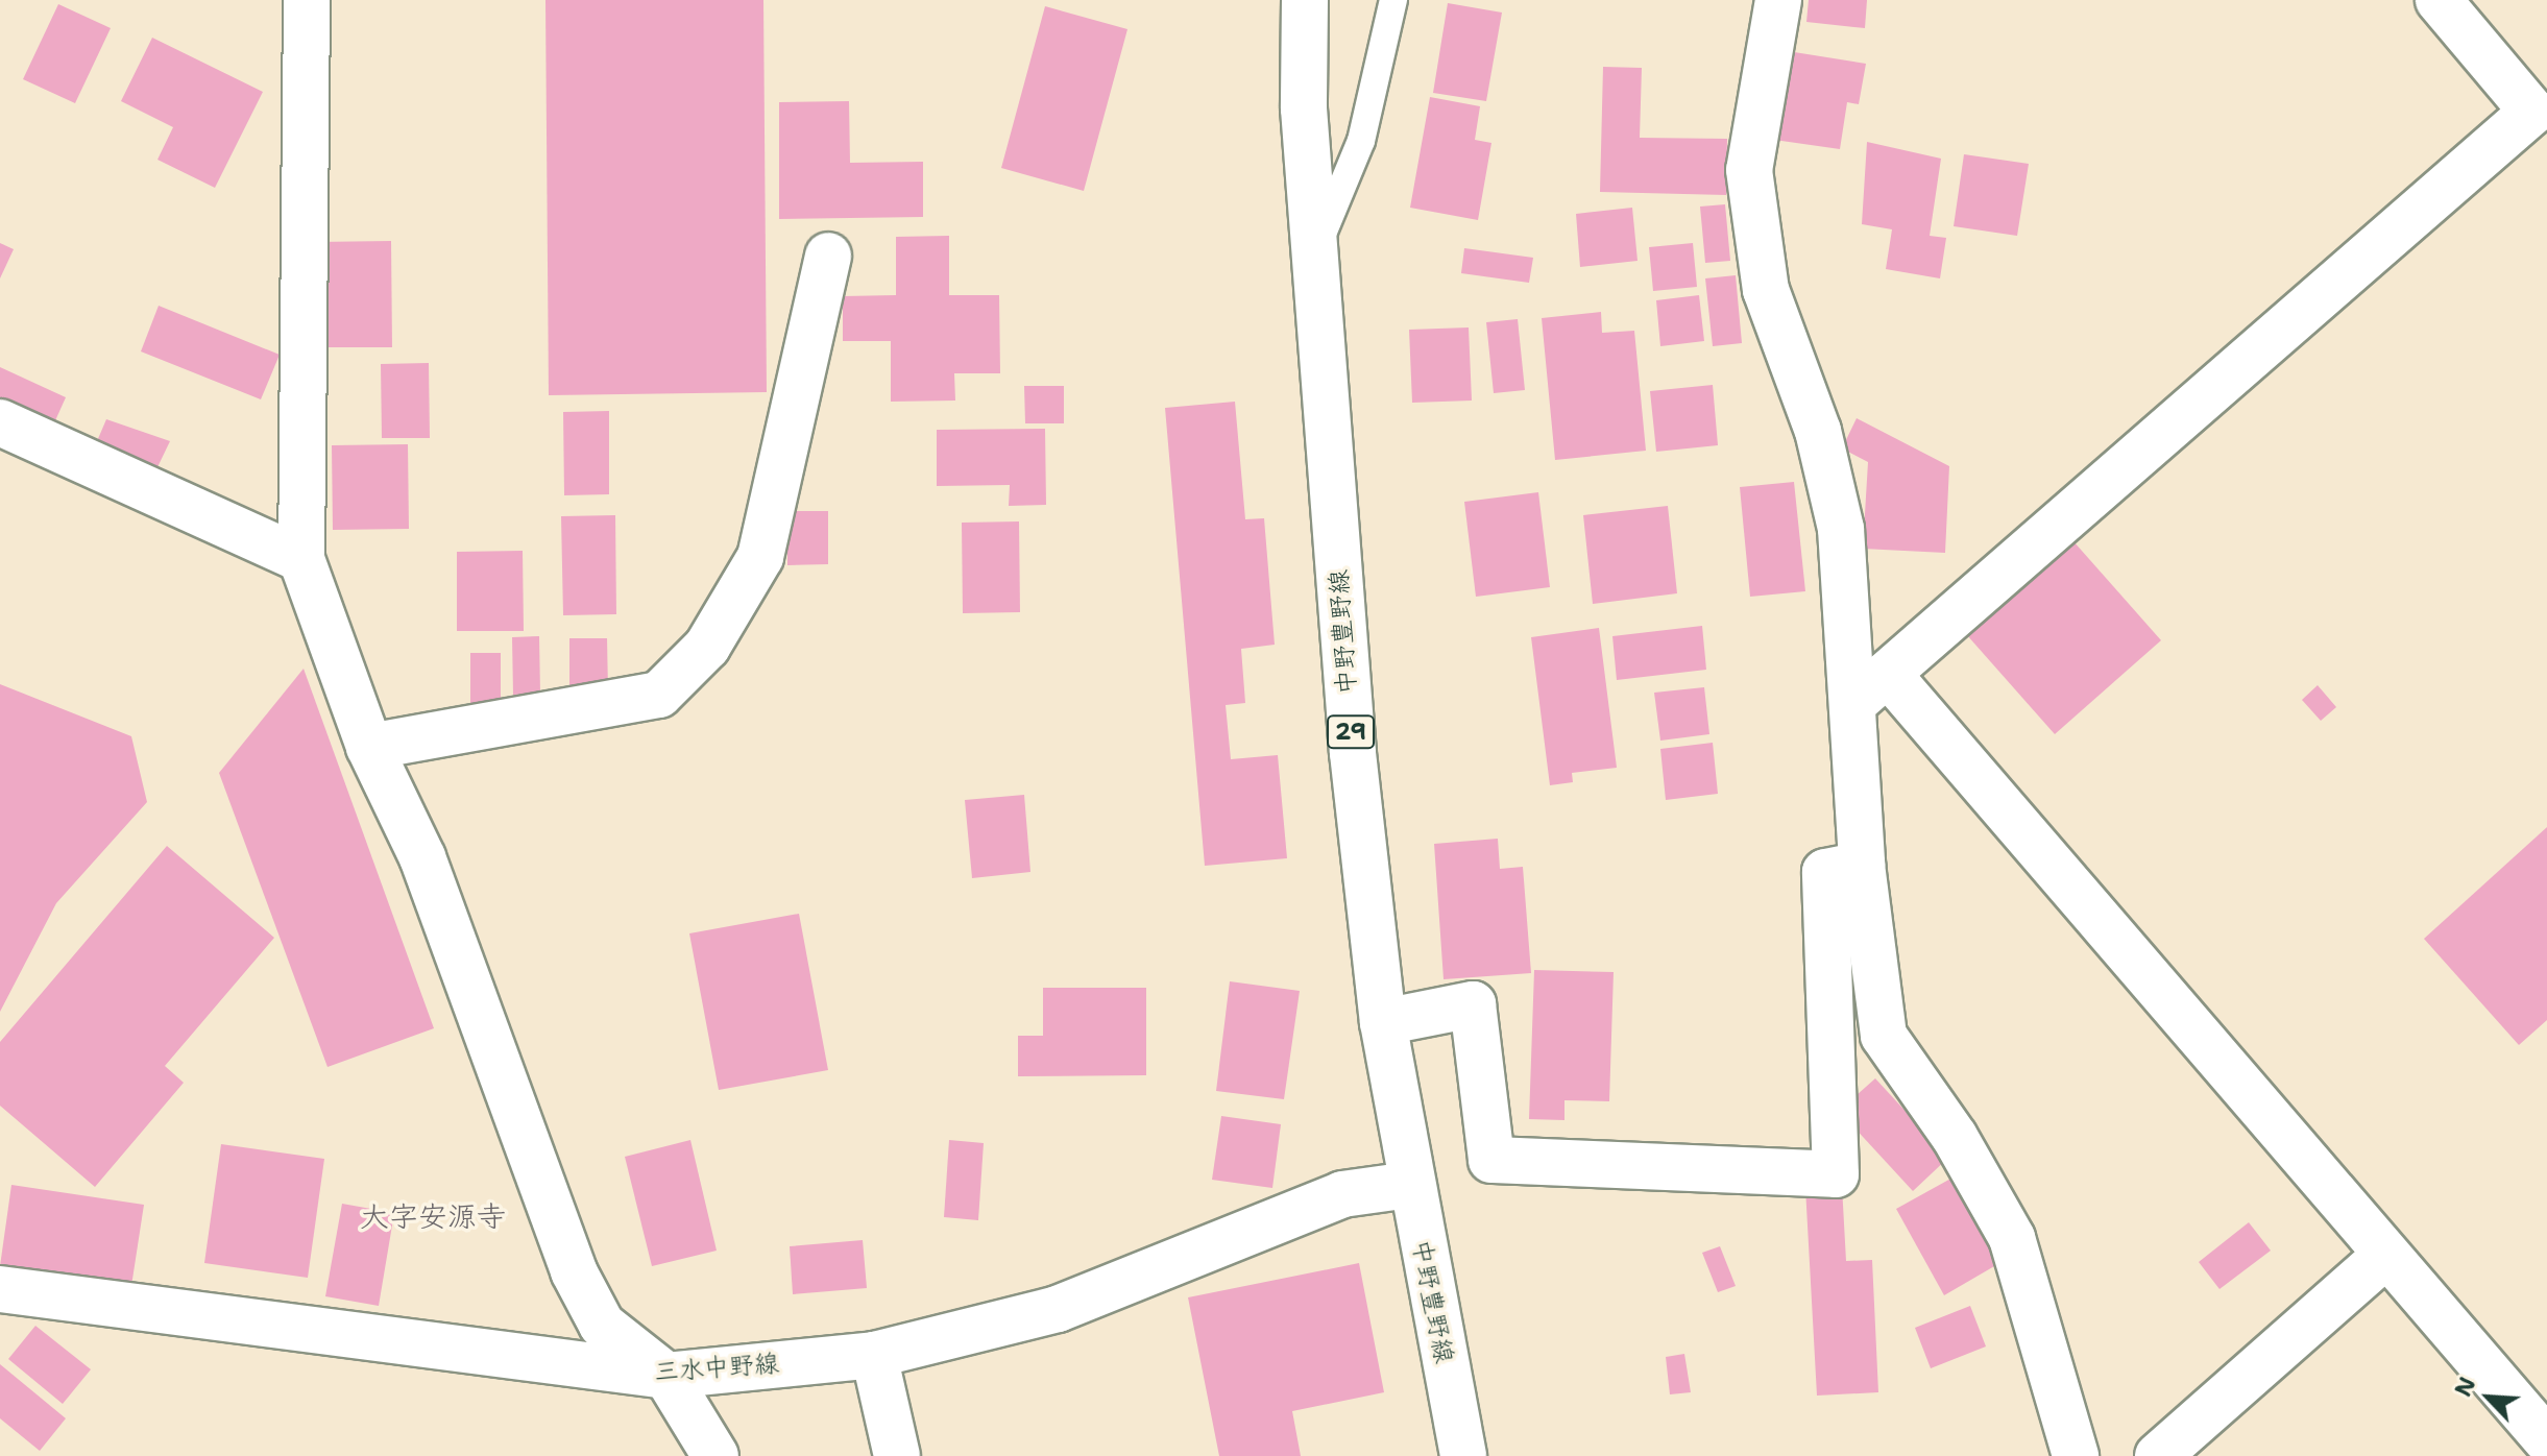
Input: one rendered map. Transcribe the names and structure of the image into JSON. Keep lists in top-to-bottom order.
{
  "streets": {
    "street": ["中野豊野線", "29", "三水中野線"]
  },
  "crossings": [
    ["中野豊野線", "三水中野線"]
  ],
  "districts": ["大字安源寺"],
  "north": "top left"
}
